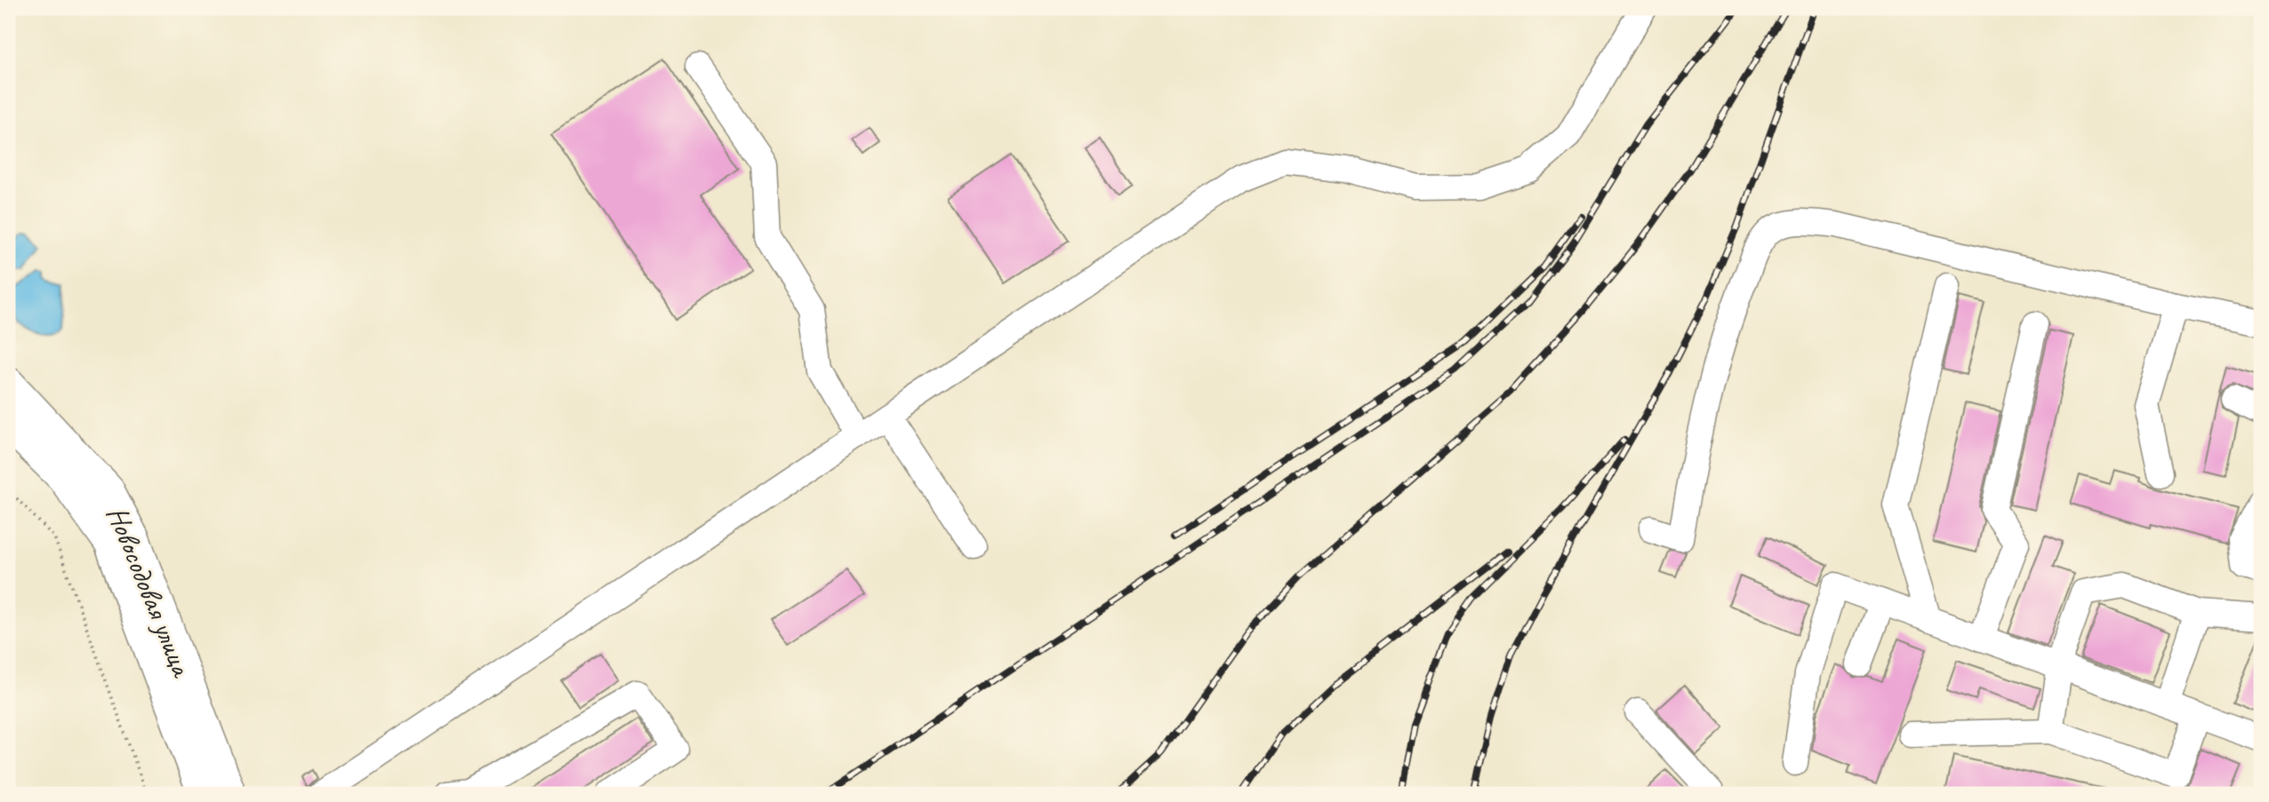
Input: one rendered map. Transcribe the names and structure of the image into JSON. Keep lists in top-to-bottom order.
{
  "streets": {
    "main road": ["Новосодовая улица"]
  }
}
